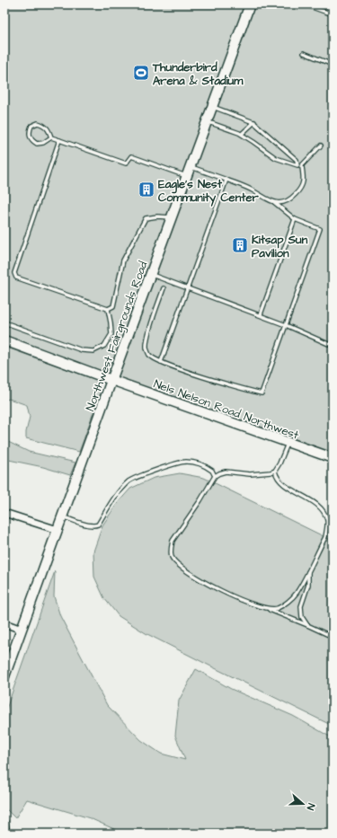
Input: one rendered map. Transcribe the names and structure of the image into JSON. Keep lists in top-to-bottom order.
{
  "streets": {
    "main road": ["Northwest Fairgrounds Road", "Nels Nelson Road Northwest"]
  },
  "crossings": [
    ["Northwest Fairgrounds Road", "Nels Nelson Road Northwest"]
  ],
  "places": {
    "sports": ["Thunderbird Arena & Stadium"],
    "building": ["Eagle's Nest Community Center", "Kitsap Sun Pavilion"]
  },
  "north": "right"
}
